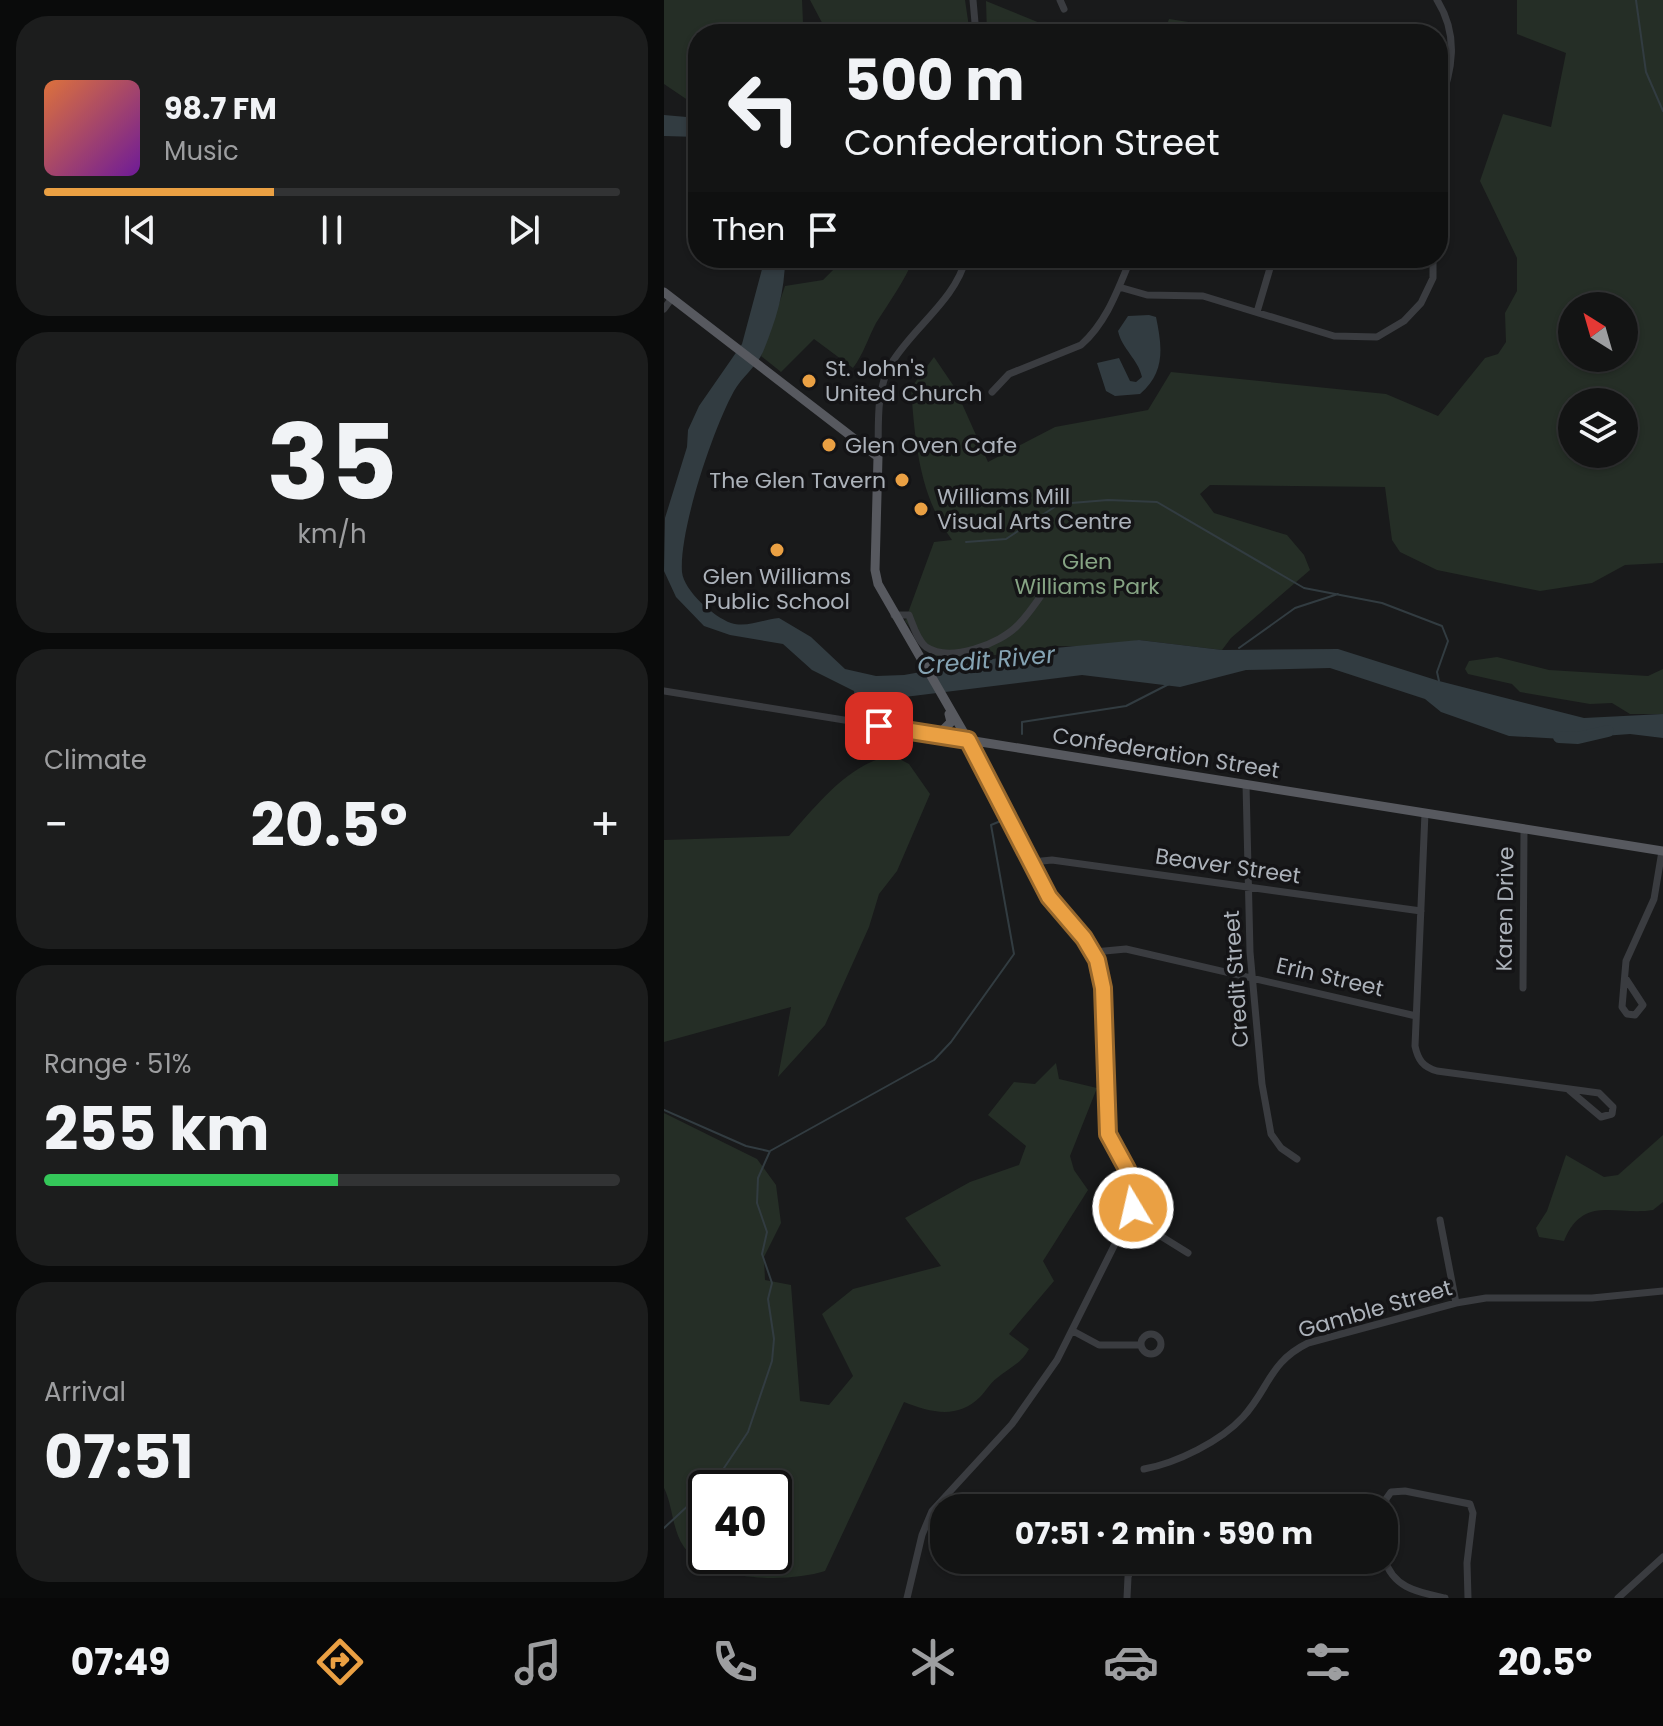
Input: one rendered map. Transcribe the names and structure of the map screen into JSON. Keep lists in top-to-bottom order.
{
  "streets": {
    "main road": ["Confederation Street"],
    "street": [
      "Beaver Street",
      "Karen Drive",
      "Erin Street",
      "Credit Street",
      "Gamble Street"
    ]
  },
  "crossings": [
    ["Confederation Street", "Karen Drive"],
    ["Confederation Street", "Credit Street"],
    ["Beaver Street", "Credit Street"],
    ["Erin Street", "Credit Street"]
  ],
  "water": ["Credit River"],
  "parks": ["Glen Williams Park"],
  "places": [
    "St. John's United Church",
    "Glen Oven Cafe",
    "The Glen Tavern",
    "Williams Mill Visual Arts Centre",
    "Glen Williams Public School"
  ],
  "north": "top left",
  "page": {
    "turn": ["500 m", "Confederation Street"],
    "song": ["98.7 FM", "Music"],
    "then": "Then",
    "tile": [
      ["35", "km/h"],
      "Climate",
      ["Range · 51%", "255 km"],
      ["Arrival", "07:51"]
    ],
    "heat": ["−", "20.5°", "+"],
    "limit": "40",
    "trip": "07:51 · 2 min · 590 m",
    "tabs": ["07:49", "20.5°"]
  }
}
